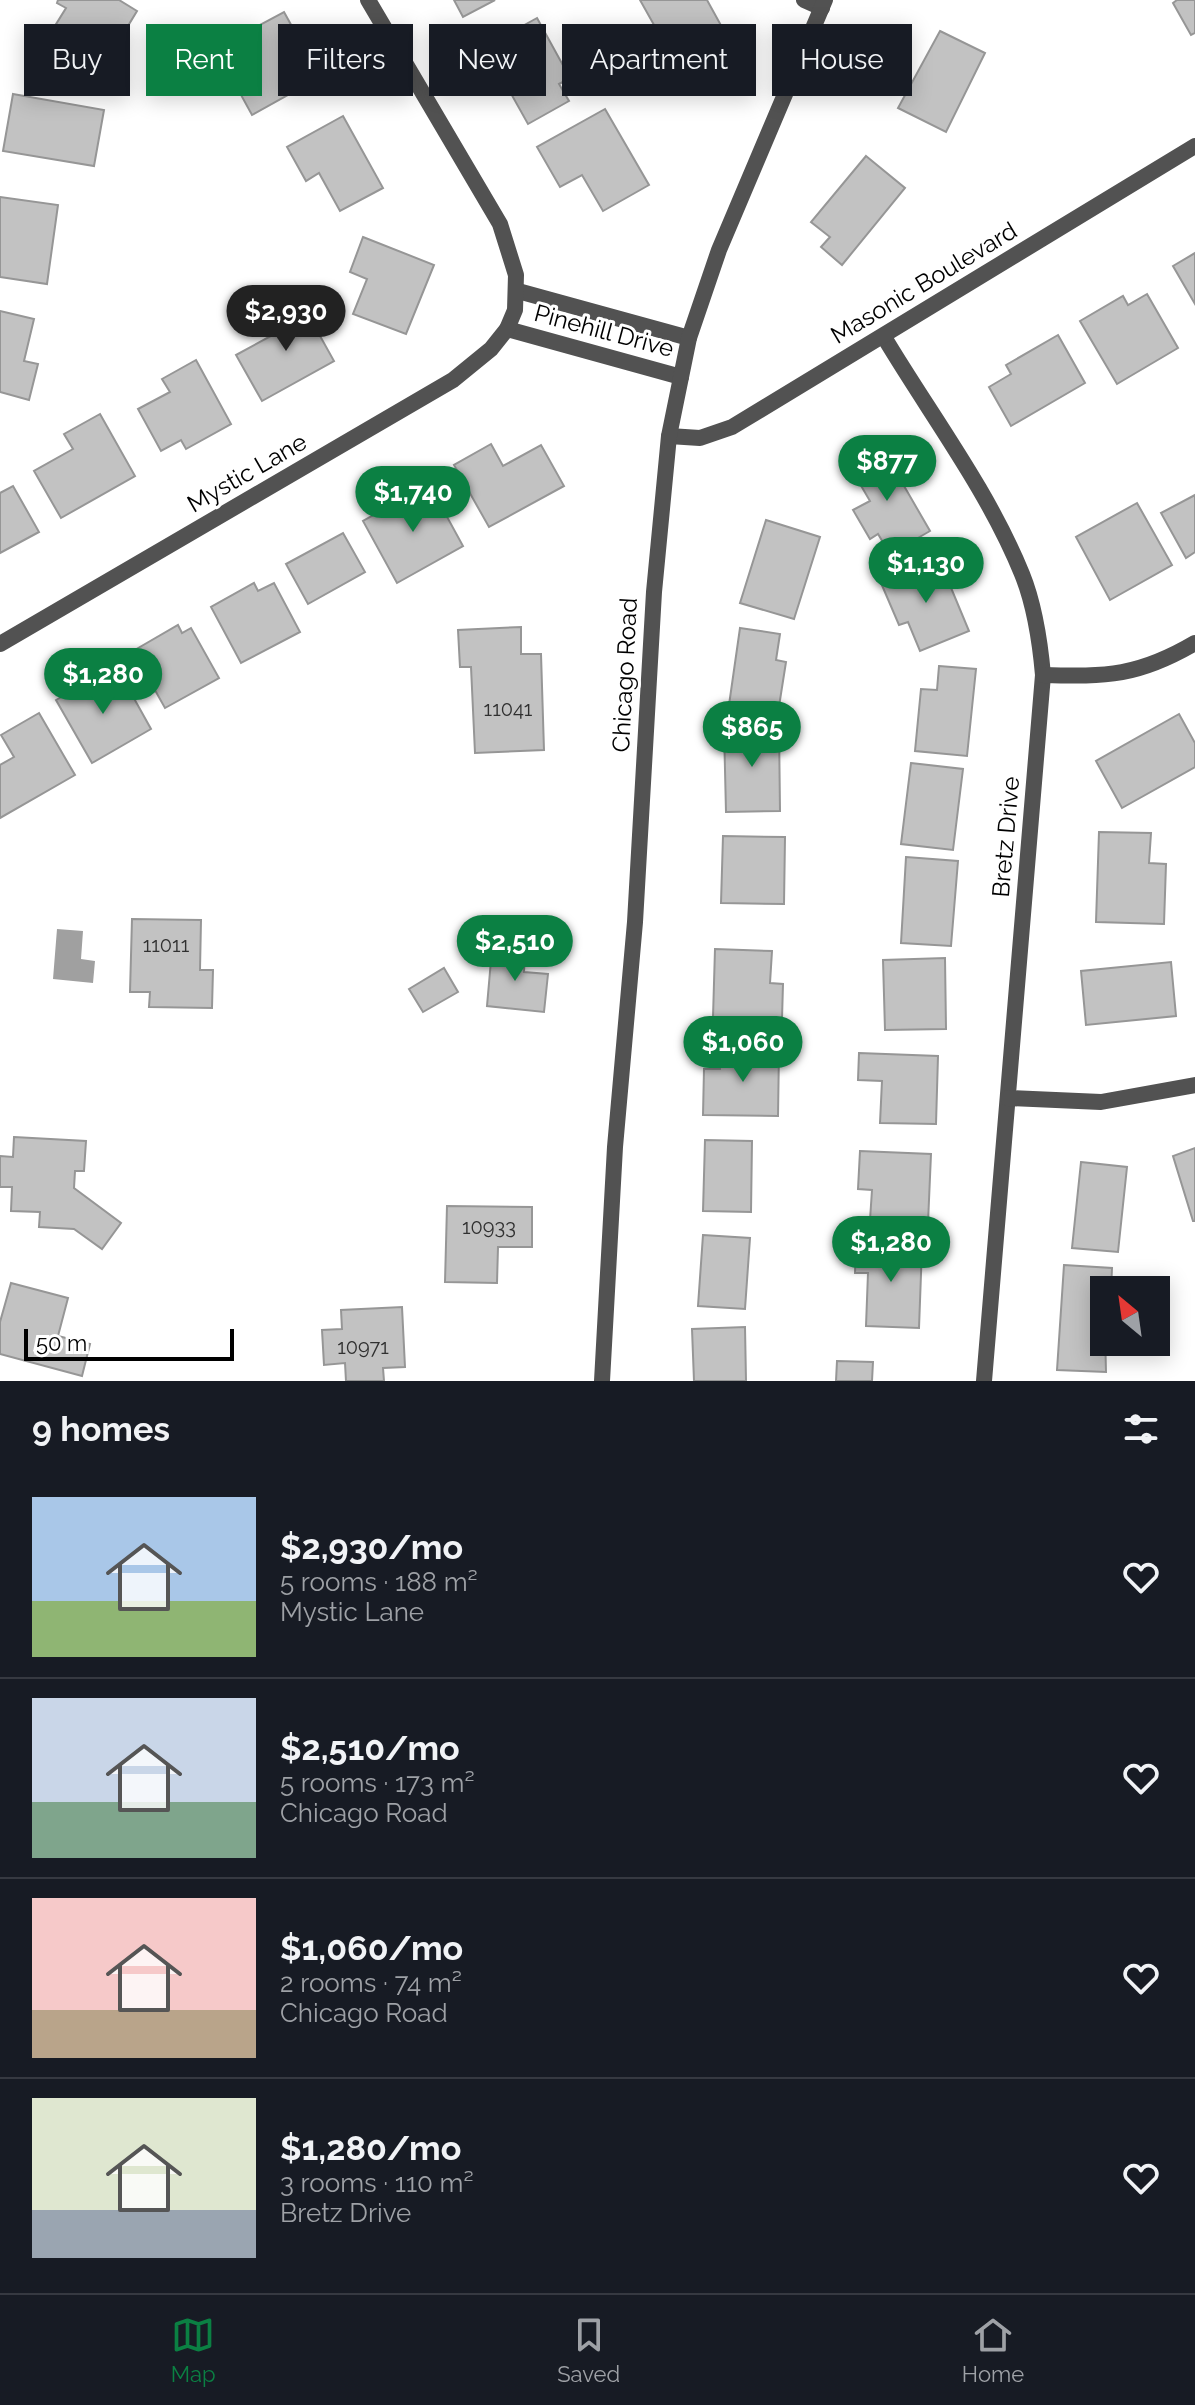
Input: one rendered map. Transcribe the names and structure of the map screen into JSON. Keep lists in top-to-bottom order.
{
  "streets": {
    "street": [
      "Masonic Boulevard",
      "Pinehill Drive",
      "Mystic Lane",
      "Chicago Road",
      "Bretz Drive"
    ]
  },
  "crossings": [
    ["Masonic Boulevard", "Chicago Road"],
    ["Masonic Boulevard", "Bretz Drive"],
    ["Pinehill Drive", "Mystic Lane"],
    ["Pinehill Drive", "Chicago Road"]
  ],
  "house_numbers": [
    "11041",
    "11011",
    "10933",
    "10971"
  ],
  "scale_bar": "50 m",
  "north": "top left",
  "page": {
    "chip": [
      "Buy",
      "Rent",
      "Filters",
      "New",
      "Apartment",
      "House"
    ],
    "price": [
      "$2,930",
      "$877",
      "$1,740",
      "$1,130",
      "$1,280",
      "$865",
      "$2,510",
      "$1,060",
      "$1,280"
    ],
    "scale": "50 m",
    "heading": "9 homes",
    "list": [
      {
        "name": "$2,930/mo",
        "note": "5 rooms · 188 m² · Mystic Lane"
      },
      {
        "name": "$2,510/mo",
        "note": "5 rooms · 173 m² · Chicago Road"
      },
      {
        "name": "$1,060/mo",
        "note": "2 rooms · 74 m² · Chicago Road"
      },
      {
        "name": "$1,280/mo",
        "note": "3 rooms · 110 m² · Bretz Drive"
      }
    ],
    "tabs": ["Map", "Saved", "Home"]
  }
}
